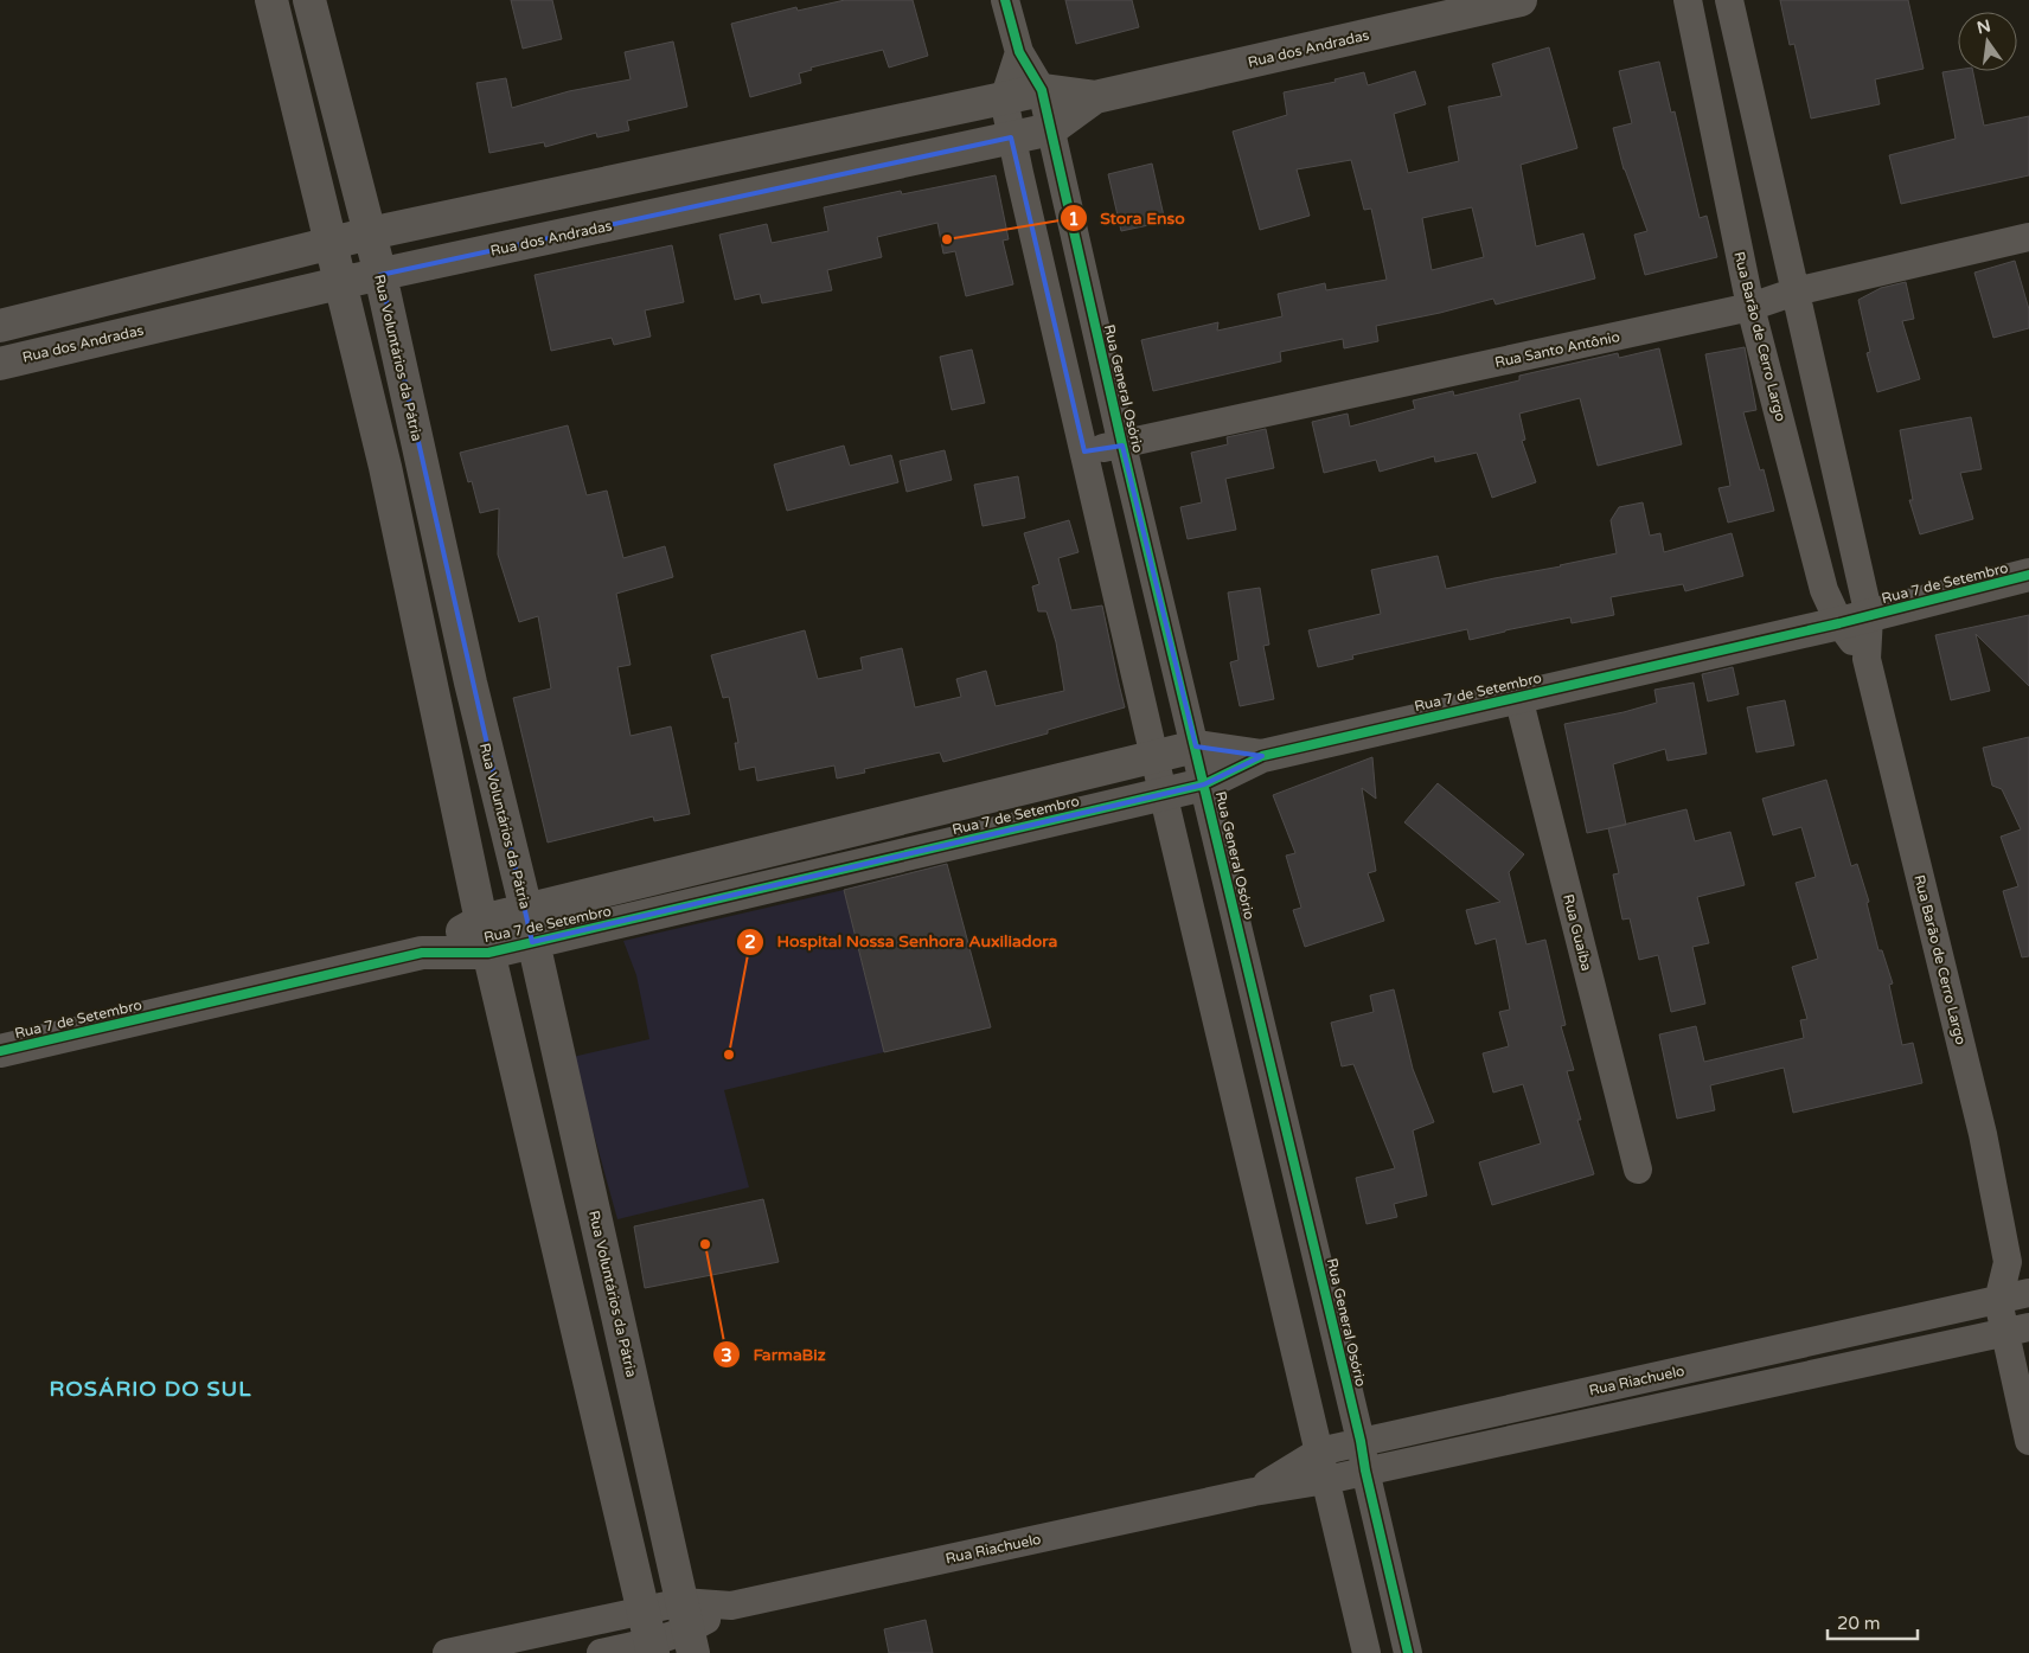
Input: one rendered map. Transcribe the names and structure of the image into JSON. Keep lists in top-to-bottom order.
{
  "streets": {
    "street": [
      "Rua dos Andradas",
      "Rua Barão de Cerro Largo",
      "Rua Santo Antônio",
      "Rua Voluntários da Pátria",
      "Rua General Osório",
      "Rua 7 de Setembro",
      "Rua Guaíba",
      "Rua Riachuelo"
    ]
  },
  "crossings": [
    ["Rua dos Andradas", "Rua Voluntários da Pátria"],
    ["Rua dos Andradas", "Rua General Osório"],
    ["Rua Barão de Cerro Largo", "Rua Santo Antônio"],
    ["Rua Barão de Cerro Largo", "Rua 7 de Setembro"],
    ["Rua Barão de Cerro Largo", "Rua Riachuelo"],
    ["Rua Santo Antônio", "Rua General Osório"],
    ["Rua Voluntários da Pátria", "Rua 7 de Setembro"],
    ["Rua Voluntários da Pátria", "Rua Riachuelo"],
    ["Rua General Osório", "Rua 7 de Setembro"],
    ["Rua General Osório", "Rua Riachuelo"],
    ["Rua 7 de Setembro", "Rua Guaíba"]
  ],
  "districts": ["ROSÁRIO DO SUL"],
  "places": ["Stora Enso", "Hospital Nossa Senhora Auxiliadora", "FarmaBiz"],
  "scale_bar": "20 m",
  "north": "top"
}
